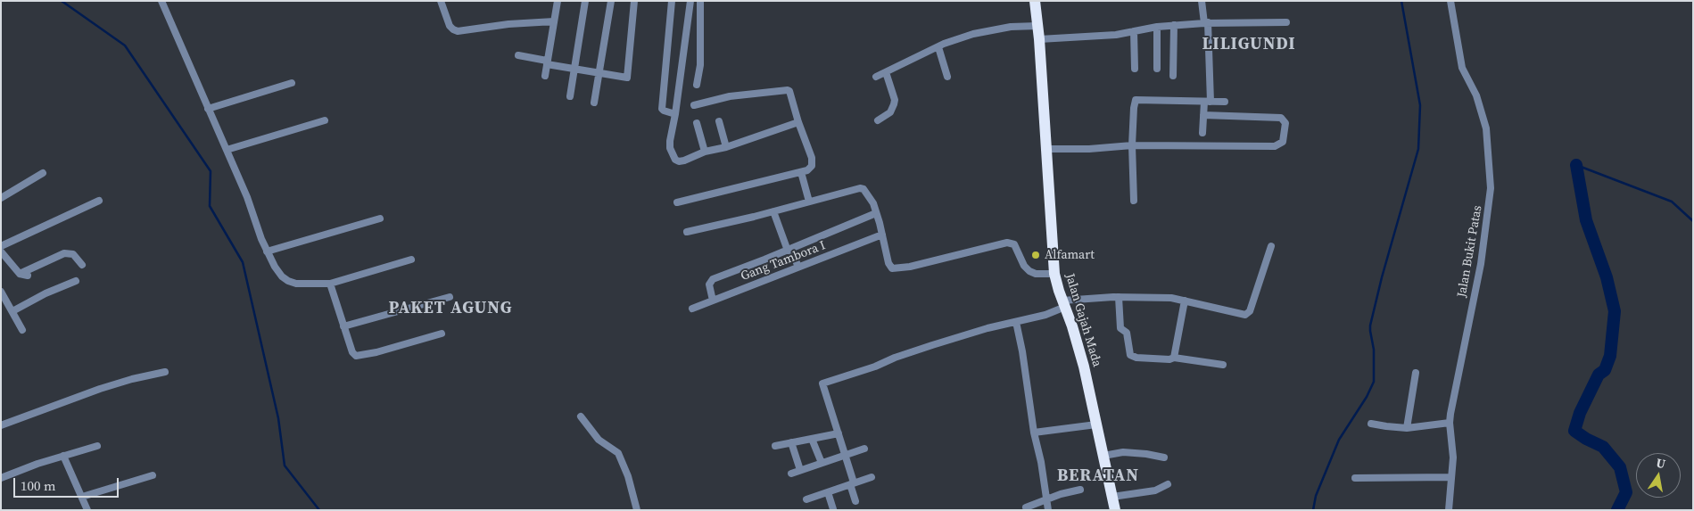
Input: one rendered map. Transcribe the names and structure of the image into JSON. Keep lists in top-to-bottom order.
{
  "streets": {
    "highway": ["Jalan Gajah Mada"],
    "street": ["Jalan Bukit Patas", "Gang Tambora I"]
  },
  "districts": ["LILIGUNDI", "PAKET AGUNG", "BERATAN"],
  "places": ["Alfamart"],
  "scale_bar": "100 m",
  "north": "top"
}
